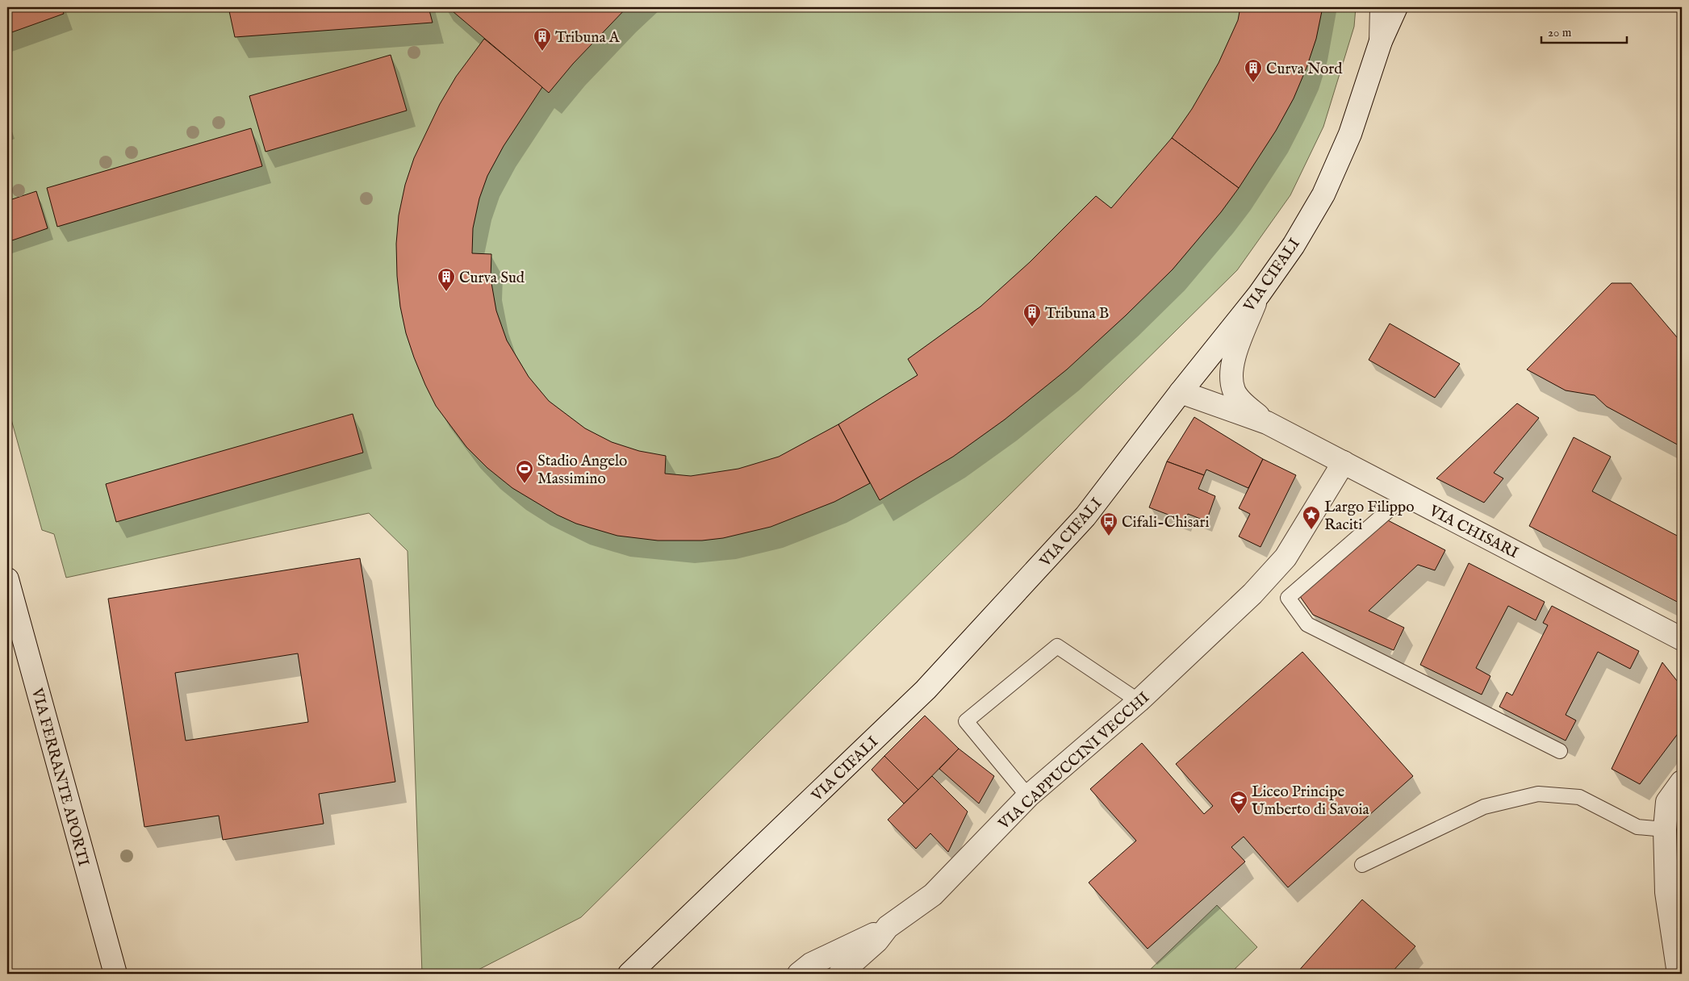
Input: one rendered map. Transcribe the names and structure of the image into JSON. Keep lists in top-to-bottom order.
{
  "streets": {
    "street": [
      "VIA CIFALI",
      "VIA CHISARI",
      "VIA CAPPUCCINI VECCHI",
      "VIA FERRANTE APORTI"
    ]
  },
  "crossings": [
    ["VIA CHISARI", "VIA CAPPUCCINI VECCHI"]
  ],
  "places": {
    "building": [
      "Tribuna A",
      "Curva Nord",
      "Curva Sud",
      "Tribuna B"
    ],
    "sports": ["Stadio Angelo Massimino"],
    "place": ["Largo Filippo Raciti"],
    "bus stop": ["Cifali-Chisari"],
    "school or university": ["Liceo Principe Umberto di Savoia"]
  },
  "scale_bar": "20 m"
}
